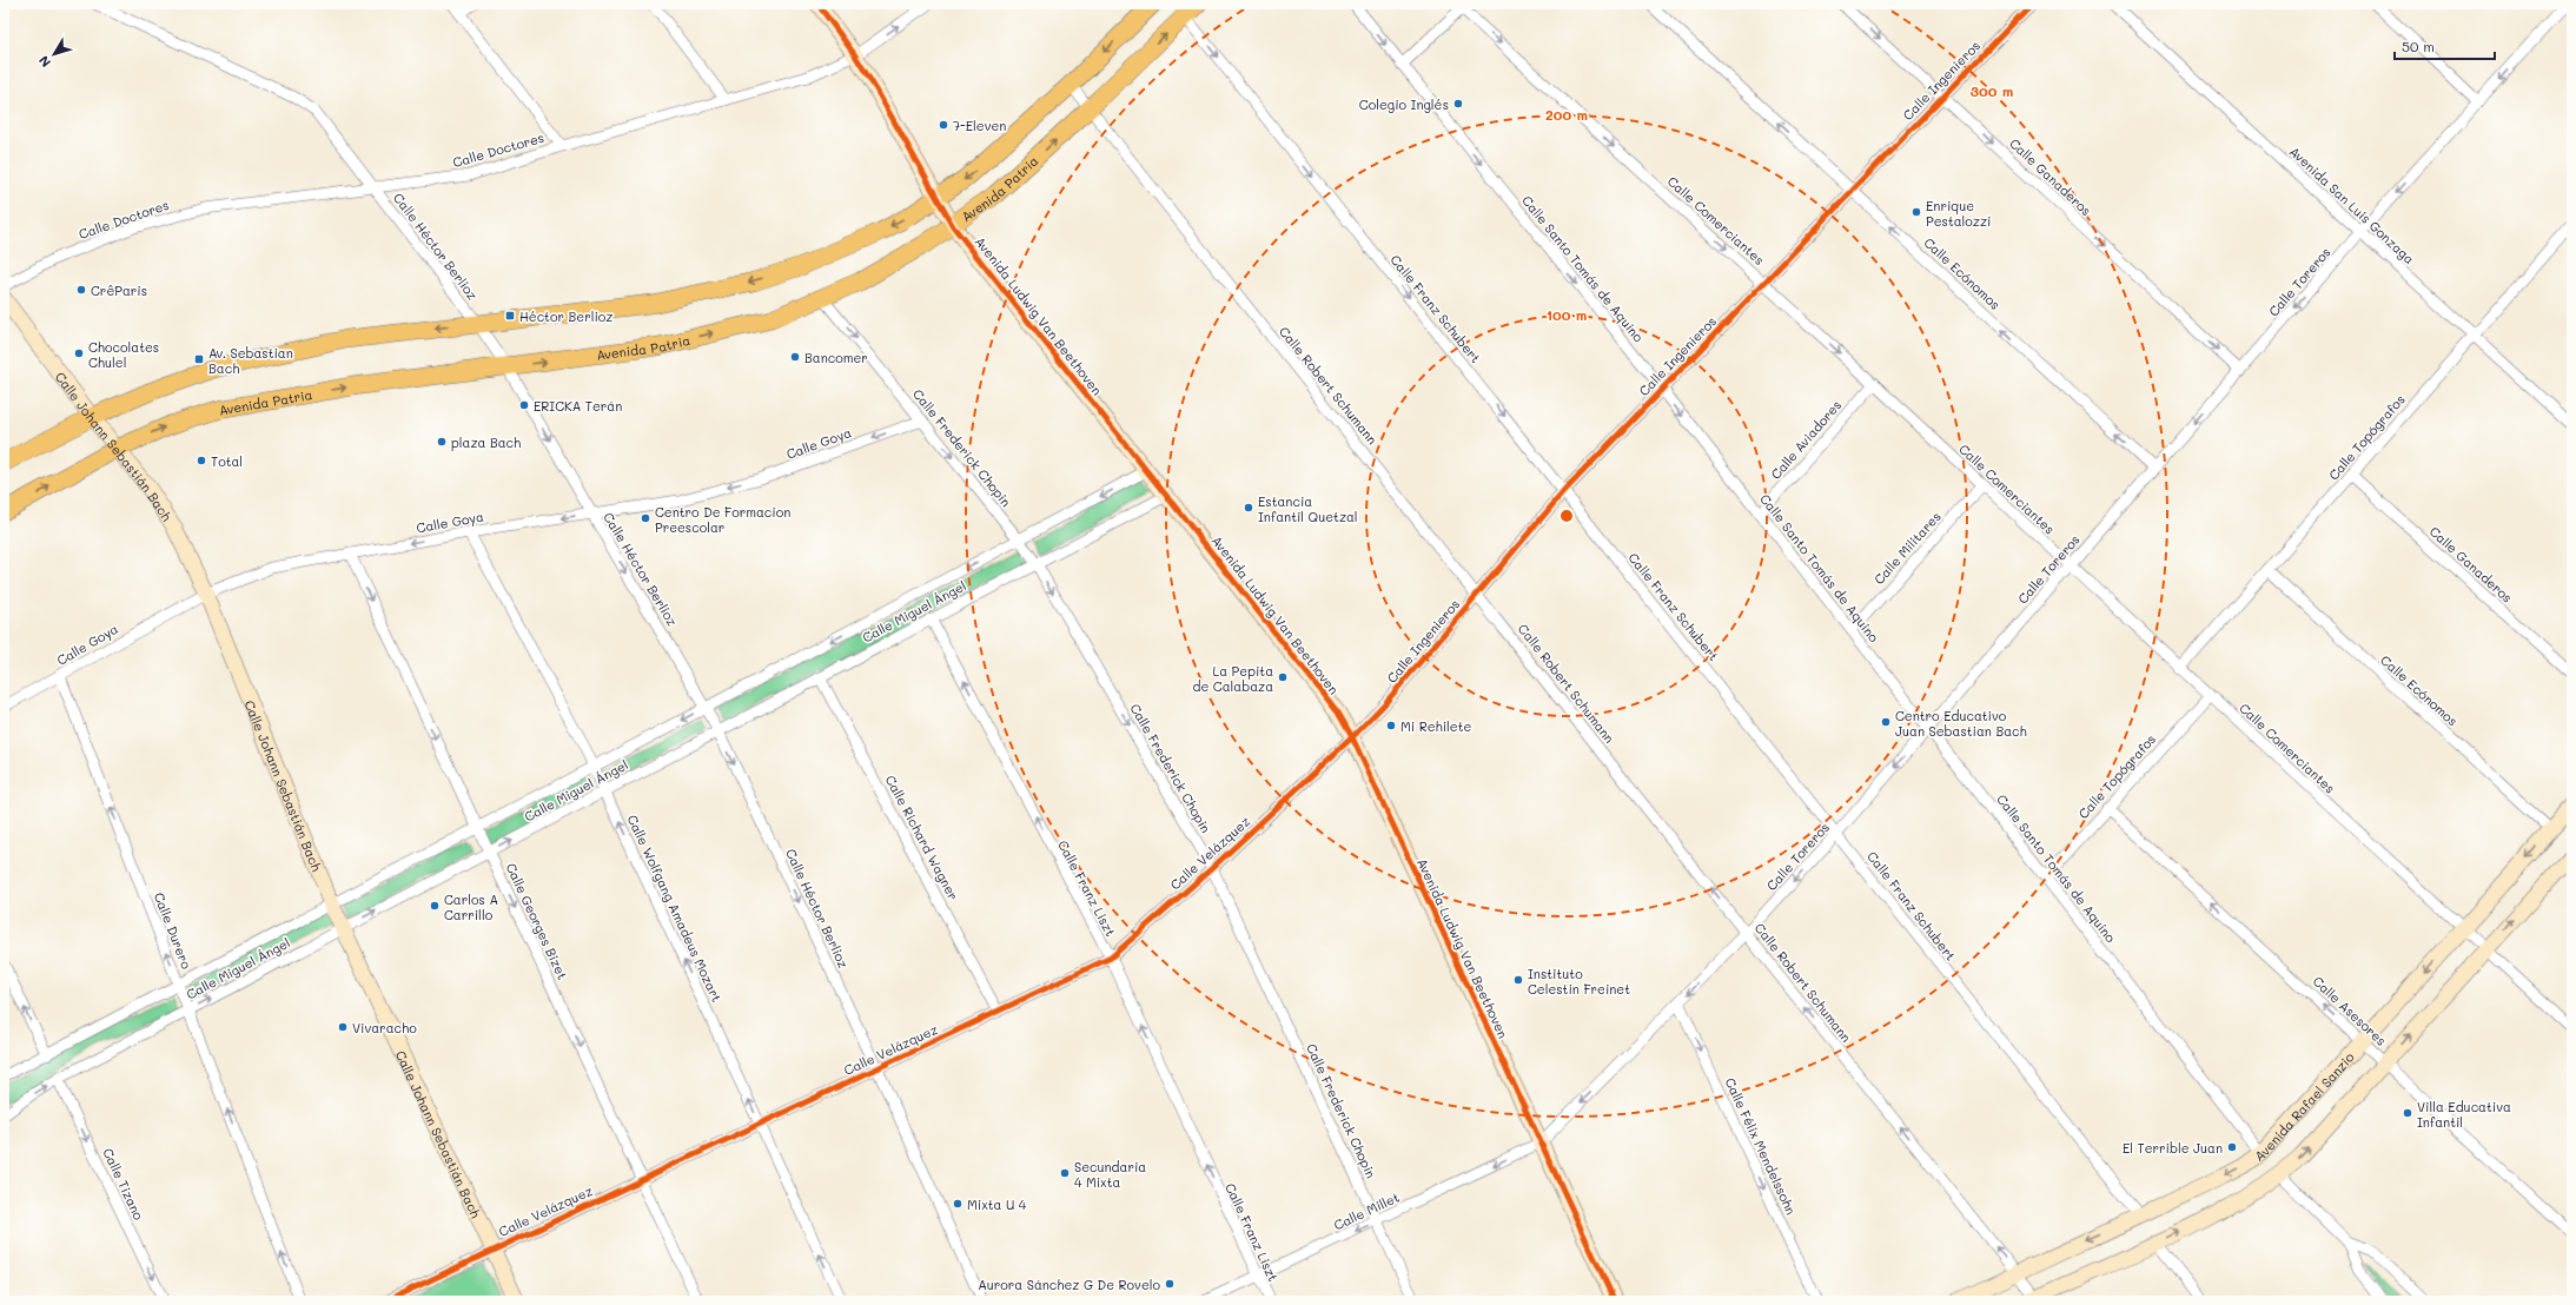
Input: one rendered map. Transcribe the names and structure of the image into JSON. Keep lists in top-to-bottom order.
{
  "streets": {
    "main road": ["Avenida Patria"],
    "street": [
      "Calle Ingenieros",
      "Calle Doctores",
      "Calle Ganaderos",
      "Avenida San Luis Gonzaga",
      "Calle Comerciantes",
      "Calle Héctor Berlioz",
      "Calle Santo Tomás de Aquino",
      "Calle Ecónomos",
      "Calle Toreros",
      "Calle Franz Schubert",
      "Avenida Ludwig Van Beethoven",
      "Calle Robert Schumann",
      "Calle Topógrafos",
      "Calle Aviadores",
      "Calle Goya",
      "Calle Johann Sebastián Bach",
      "Calle Frederick Chopin",
      "Calle Militares",
      "Calle Miguel Ángel",
      "Calle Richard Wagner",
      "Calle Velázquez",
      "Calle Franz Liszt",
      "Calle Wolfgang Amadeus Mozart",
      "Calle Georges Bizet",
      "Calle Durero",
      "Calle Asesores",
      "Avenida Rafael Sanzio",
      "Calle Félix Mendelssohn",
      "Calle Tizano",
      "Calle Millet"
    ]
  },
  "crossings": [
    ["Calle Ingenieros", "Calle Ganaderos"],
    ["Calle Ingenieros", "Calle Comerciantes"],
    ["Calle Ingenieros", "Calle Santo Tomás de Aquino"],
    ["Calle Ingenieros", "Calle Ecónomos"],
    ["Calle Ingenieros", "Calle Franz Schubert"],
    ["Calle Ingenieros", "Avenida Ludwig Van Beethoven"],
    ["Calle Ingenieros", "Calle Robert Schumann"],
    ["Calle Ingenieros", "Calle Velázquez"],
    ["Calle Doctores", "Calle Héctor Berlioz"],
    ["Calle Doctores", "Avenida Ludwig Van Beethoven"],
    ["Calle Ganaderos", "Calle Toreros"],
    ["Calle Ganaderos", "Calle Topógrafos"],
    ["Avenida Patria", "Calle Héctor Berlioz"],
    ["Avenida Patria", "Calle Franz Schubert"],
    ["Avenida Patria", "Avenida Ludwig Van Beethoven"],
    ["Avenida Patria", "Calle Robert Schumann"],
    ["Avenida Patria", "Calle Johann Sebastián Bach"],
    ["Avenida Patria", "Calle Frederick Chopin"],
    ["Avenida San Luis Gonzaga", "Calle Toreros"],
    ["Avenida San Luis Gonzaga", "Calle Topógrafos"],
    ["Calle Comerciantes", "Calle Toreros"],
    ["Calle Comerciantes", "Calle Topógrafos"],
    ["Calle Comerciantes", "Calle Aviadores"],
    ["Calle Comerciantes", "Calle Militares"],
    ["Calle Comerciantes", "Avenida Rafael Sanzio"],
    ["Calle Héctor Berlioz", "Calle Goya"],
    ["Calle Héctor Berlioz", "Calle Miguel Ángel"],
    ["Calle Héctor Berlioz", "Calle Velázquez"],
    ["Calle Santo Tomás de Aquino", "Calle Toreros"],
    ["Calle Santo Tomás de Aquino", "Calle Topógrafos"],
    ["Calle Santo Tomás de Aquino", "Calle Aviadores"],
    ["Calle Santo Tomás de Aquino", "Calle Militares"],
    ["Calle Santo Tomás de Aquino", "Avenida Rafael Sanzio"],
    ["Calle Ecónomos", "Calle Toreros"],
    ["Calle Ecónomos", "Calle Topógrafos"],
    ["Calle Ecónomos", "Avenida Rafael Sanzio"],
    ["Calle Toreros", "Calle Franz Schubert"],
    ["Calle Toreros", "Avenida Ludwig Van Beethoven"],
    ["Calle Toreros", "Calle Robert Schumann"],
    ["Calle Toreros", "Calle Félix Mendelssohn"],
    ["Calle Toreros", "Calle Millet"],
    ["Calle Franz Schubert", "Avenida Rafael Sanzio"],
    ["Avenida Ludwig Van Beethoven", "Calle Miguel Ángel"],
    ["Avenida Ludwig Van Beethoven", "Calle Velázquez"],
    ["Avenida Ludwig Van Beethoven", "Calle Millet"],
    ["Calle Robert Schumann", "Avenida Rafael Sanzio"],
    ["Calle Topógrafos", "Calle Asesores"],
    ["Calle Goya", "Calle Johann Sebastián Bach"],
    ["Calle Goya", "Calle Frederick Chopin"],
    ["Calle Goya", "Calle Wolfgang Amadeus Mozart"],
    ["Calle Goya", "Calle Georges Bizet"],
    ["Calle Goya", "Calle Durero"],
    ["Calle Johann Sebastián Bach", "Calle Miguel Ángel"],
    ["Calle Johann Sebastián Bach", "Calle Velázquez"],
    ["Calle Frederick Chopin", "Calle Miguel Ángel"],
    ["Calle Frederick Chopin", "Calle Velázquez"],
    ["Calle Frederick Chopin", "Calle Millet"],
    ["Calle Miguel Ángel", "Calle Richard Wagner"],
    ["Calle Miguel Ángel", "Calle Franz Liszt"],
    ["Calle Miguel Ángel", "Calle Wolfgang Amadeus Mozart"],
    ["Calle Miguel Ángel", "Calle Georges Bizet"],
    ["Calle Miguel Ángel", "Calle Durero"],
    ["Calle Miguel Ángel", "Calle Tizano"],
    ["Calle Richard Wagner", "Calle Velázquez"],
    ["Calle Velázquez", "Calle Franz Liszt"],
    ["Calle Velázquez", "Calle Wolfgang Amadeus Mozart"],
    ["Calle Velázquez", "Calle Georges Bizet"],
    ["Calle Franz Liszt", "Calle Millet"],
    ["Calle Asesores", "Avenida Rafael Sanzio"]
  ],
  "one_way": [
    "Calle Ganaderos",
    "Calle Comerciantes",
    "Calle Héctor Berlioz",
    "Calle Santo Tomás de Aquino",
    "Calle Ecónomos",
    "Calle Toreros",
    "Calle Franz Schubert",
    "Calle Robert Schumann",
    "Calle Goya",
    "Calle Frederick Chopin",
    "Calle Franz Liszt",
    "Calle Wolfgang Amadeus Mozart",
    "Calle Georges Bizet",
    "Calle Durero",
    "Calle Asesores",
    "Calle Félix Mendelssohn",
    "Calle Tizano",
    "Calle Millet"
  ],
  "places": {
    "other": [
      "Colegio Inglés",
      "7-Eleven",
      "Enrique Pestalozzi",
      "CrêParis",
      "Chocolates Chulel",
      "Bancomer",
      "ERICKA Terán",
      "plaza Bach",
      "Total",
      "Estancia Infantil Quetzal",
      "Centro De Formacion Preescolar",
      "La Pepita de Calabaza",
      "Centro Educativo Juan Sebastian Bach",
      "Mi Rehilete",
      "Carlos A Carrillo",
      "Instituto Celestin Freinet",
      "Vivaracho",
      "Villa Educativa Infantil",
      "El Terrible Juan",
      "Secundaria 4 Mixta",
      "Mixta U 4",
      "Aurora Sánchez G De Rovelo"
    ],
    "transit": ["Héctor Berlioz", "Av. Sebastian Bach"]
  },
  "scale_bar": "50 m",
  "north": "bottom left",
  "rings": ["300 m", "200 m", "100 m"]
}
